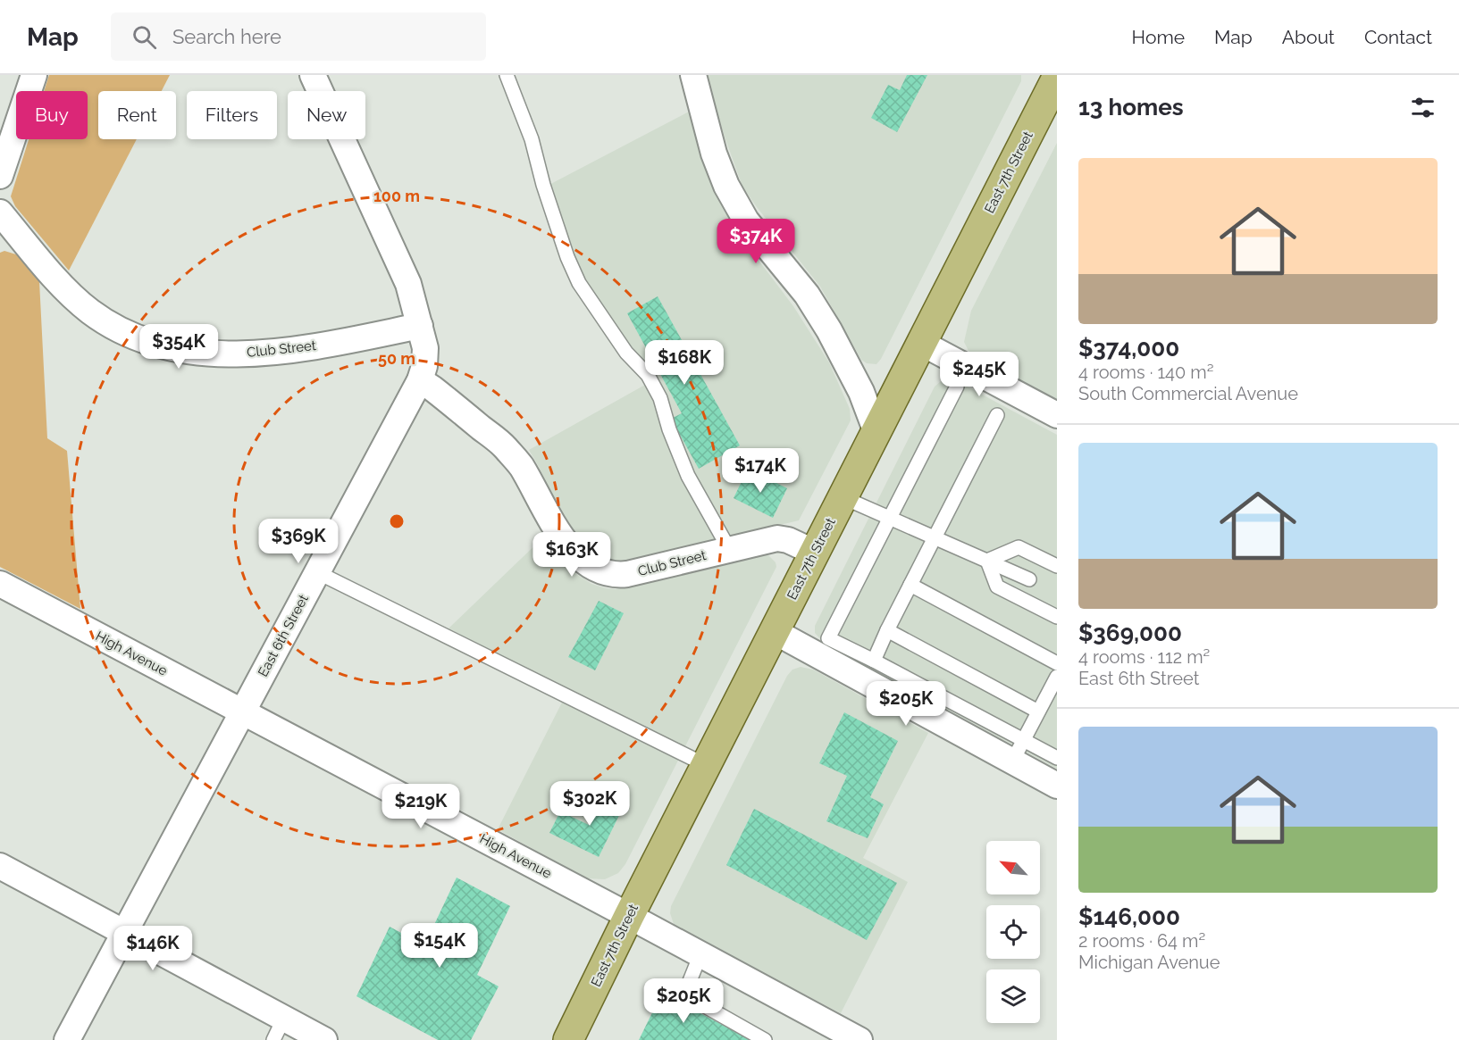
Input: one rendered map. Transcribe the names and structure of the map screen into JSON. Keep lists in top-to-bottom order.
{
  "streets": {
    "main road": ["East 7th Street"],
    "street": ["Club Street", "East 6th Street", "High Avenue"]
  },
  "crossings": [
    ["East 7th Street", "Club Street"],
    ["East 7th Street", "High Avenue"],
    ["Club Street", "East 6th Street"],
    ["East 6th Street", "High Avenue"]
  ],
  "north": "top left",
  "page": {
    "header": "Map",
    "search": "Search here",
    "nav": [
      "Home",
      "Map",
      "About",
      "Contact"
    ],
    "heading": "13 homes",
    "chip": [
      "Buy",
      "Rent",
      "Filters",
      "New"
    ],
    "list": [
      {
        "name": "$374,000",
        "note": "4 rooms · 140 m² · South Commercial Avenue"
      },
      {
        "name": "$369,000",
        "note": "4 rooms · 112 m² · East 6th Street"
      },
      {
        "name": "$146,000",
        "note": "2 rooms · 64 m² · Michigan Avenue"
      }
    ],
    "price": [
      "$374K",
      "$354K",
      "$168K",
      "$245K",
      "$174K",
      "$369K",
      "$163K",
      "$205K",
      "$302K",
      "$219K",
      "$154K",
      "$146K",
      "$205K"
    ]
  },
  "rings": ["100 m", "50 m"]
}
